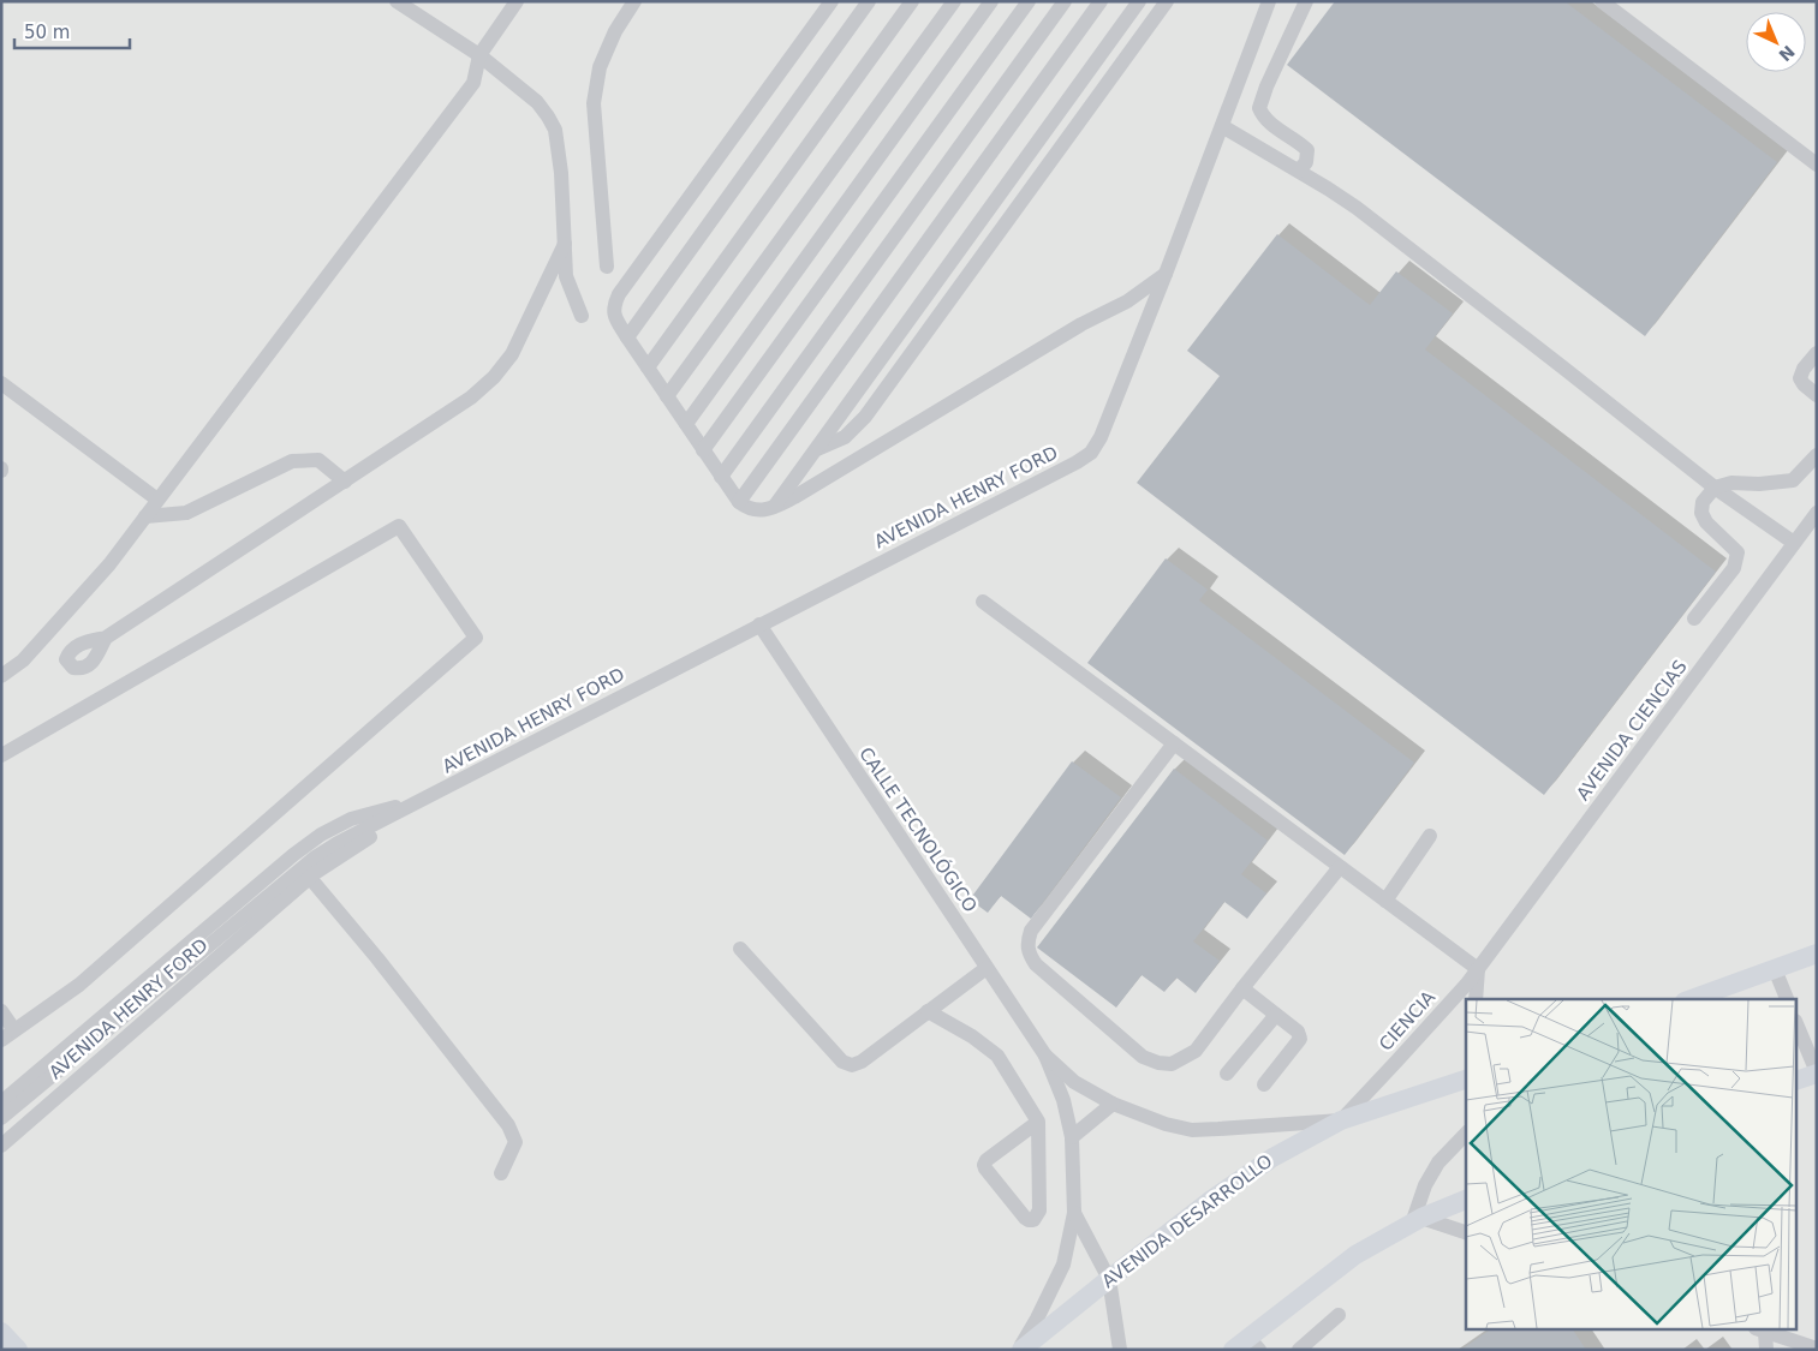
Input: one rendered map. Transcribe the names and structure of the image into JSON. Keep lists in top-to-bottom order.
{
  "streets": {
    "main road": ["AVENIDA DESARROLLO"],
    "street": [
      "AVENIDA HENRY FORD",
      "AVENIDA CIENCIAS",
      "CALLE TECNOLÓGICO",
      "CIENCIA"
    ]
  },
  "crossings": [
    ["AVENIDA HENRY FORD", "CALLE TECNOLÓGICO"],
    ["AVENIDA CIENCIAS", "CIENCIA"],
    ["CALLE TECNOLÓGICO", "CIENCIA"],
    ["CALLE TECNOLÓGICO", "AVENIDA DESARROLLO"],
    ["CIENCIA", "AVENIDA DESARROLLO"]
  ],
  "scale_bar": "50 m",
  "north": "bottom right"
}
